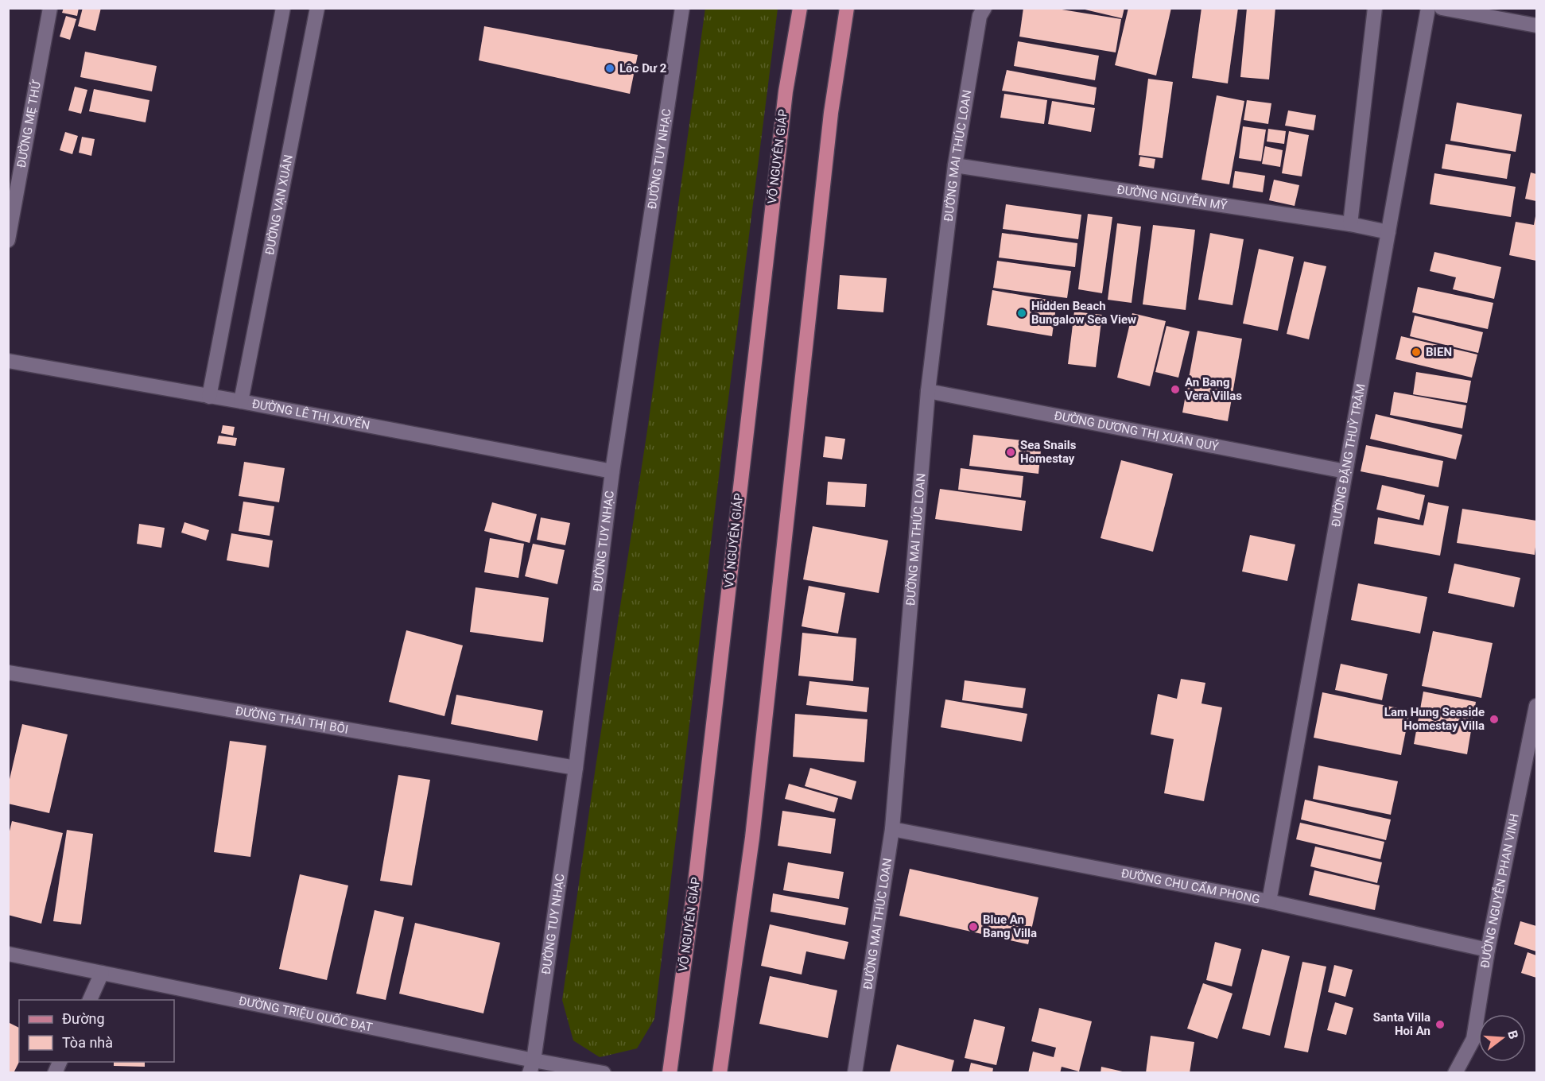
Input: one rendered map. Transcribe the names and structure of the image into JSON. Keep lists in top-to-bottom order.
{
  "streets": {
    "main road": ["VÕ NGUYÊN GIÁP"],
    "street": [
      "ĐƯỜNG MẸ THỨ",
      "ĐƯỜNG MAI THÚC LOAN",
      "ĐƯỜNG TUY NHẠC",
      "ĐƯỜNG NGUYỄN MỸ",
      "ĐƯỜNG VẠN XUÂN",
      "ĐƯỜNG LÊ THỊ XUYẾN",
      "ĐƯỜNG DƯƠNG THỊ XUÂN QUÝ",
      "ĐƯỜNG ĐẶNG THUỲ TRÂM",
      "ĐƯỜNG THÁI THỊ BÔI",
      "ĐƯỜNG CHU CẨM PHONG",
      "ĐƯỜNG NGUYỄN PHAN VINH",
      "ĐƯỜNG TRIỆU QUỐC ĐẠT"
    ]
  },
  "crossings": [
    ["ĐƯỜNG MAI THÚC LOAN", "ĐƯỜNG NGUYỄN MỸ"],
    ["ĐƯỜNG MAI THÚC LOAN", "ĐƯỜNG DƯƠNG THỊ XUÂN QUÝ"],
    ["ĐƯỜNG MAI THÚC LOAN", "ĐƯỜNG CHU CẨM PHONG"],
    ["ĐƯỜNG TUY NHẠC", "ĐƯỜNG LÊ THỊ XUYẾN"],
    ["ĐƯỜNG TUY NHẠC", "ĐƯỜNG THÁI THỊ BÔI"],
    ["ĐƯỜNG TUY NHẠC", "ĐƯỜNG TRIỆU QUỐC ĐẠT"],
    ["ĐƯỜNG NGUYỄN MỸ", "ĐƯỜNG ĐẶNG THUỲ TRÂM"],
    ["ĐƯỜNG VẠN XUÂN", "ĐƯỜNG LÊ THỊ XUYẾN"],
    ["ĐƯỜNG DƯƠNG THỊ XUÂN QUÝ", "ĐƯỜNG ĐẶNG THUỲ TRÂM"],
    ["ĐƯỜNG ĐẶNG THUỲ TRÂM", "ĐƯỜNG CHU CẨM PHONG"],
    ["ĐƯỜNG CHU CẨM PHONG", "ĐƯỜNG NGUYỄN PHAN VINH"]
  ],
  "places": [
    "Lôc Dư 2",
    "Hidden Beach Bungalow Sea View",
    "BIEN",
    "An Bang Vera Villas",
    "Sea Snails Homestay",
    "Lam Hung Seaside Homestay Villa",
    "Blue An Bang Villa",
    "Santa Villa Hoi An"
  ],
  "legend": ["Đường", "Tòa nhà"],
  "north": "right"
}
